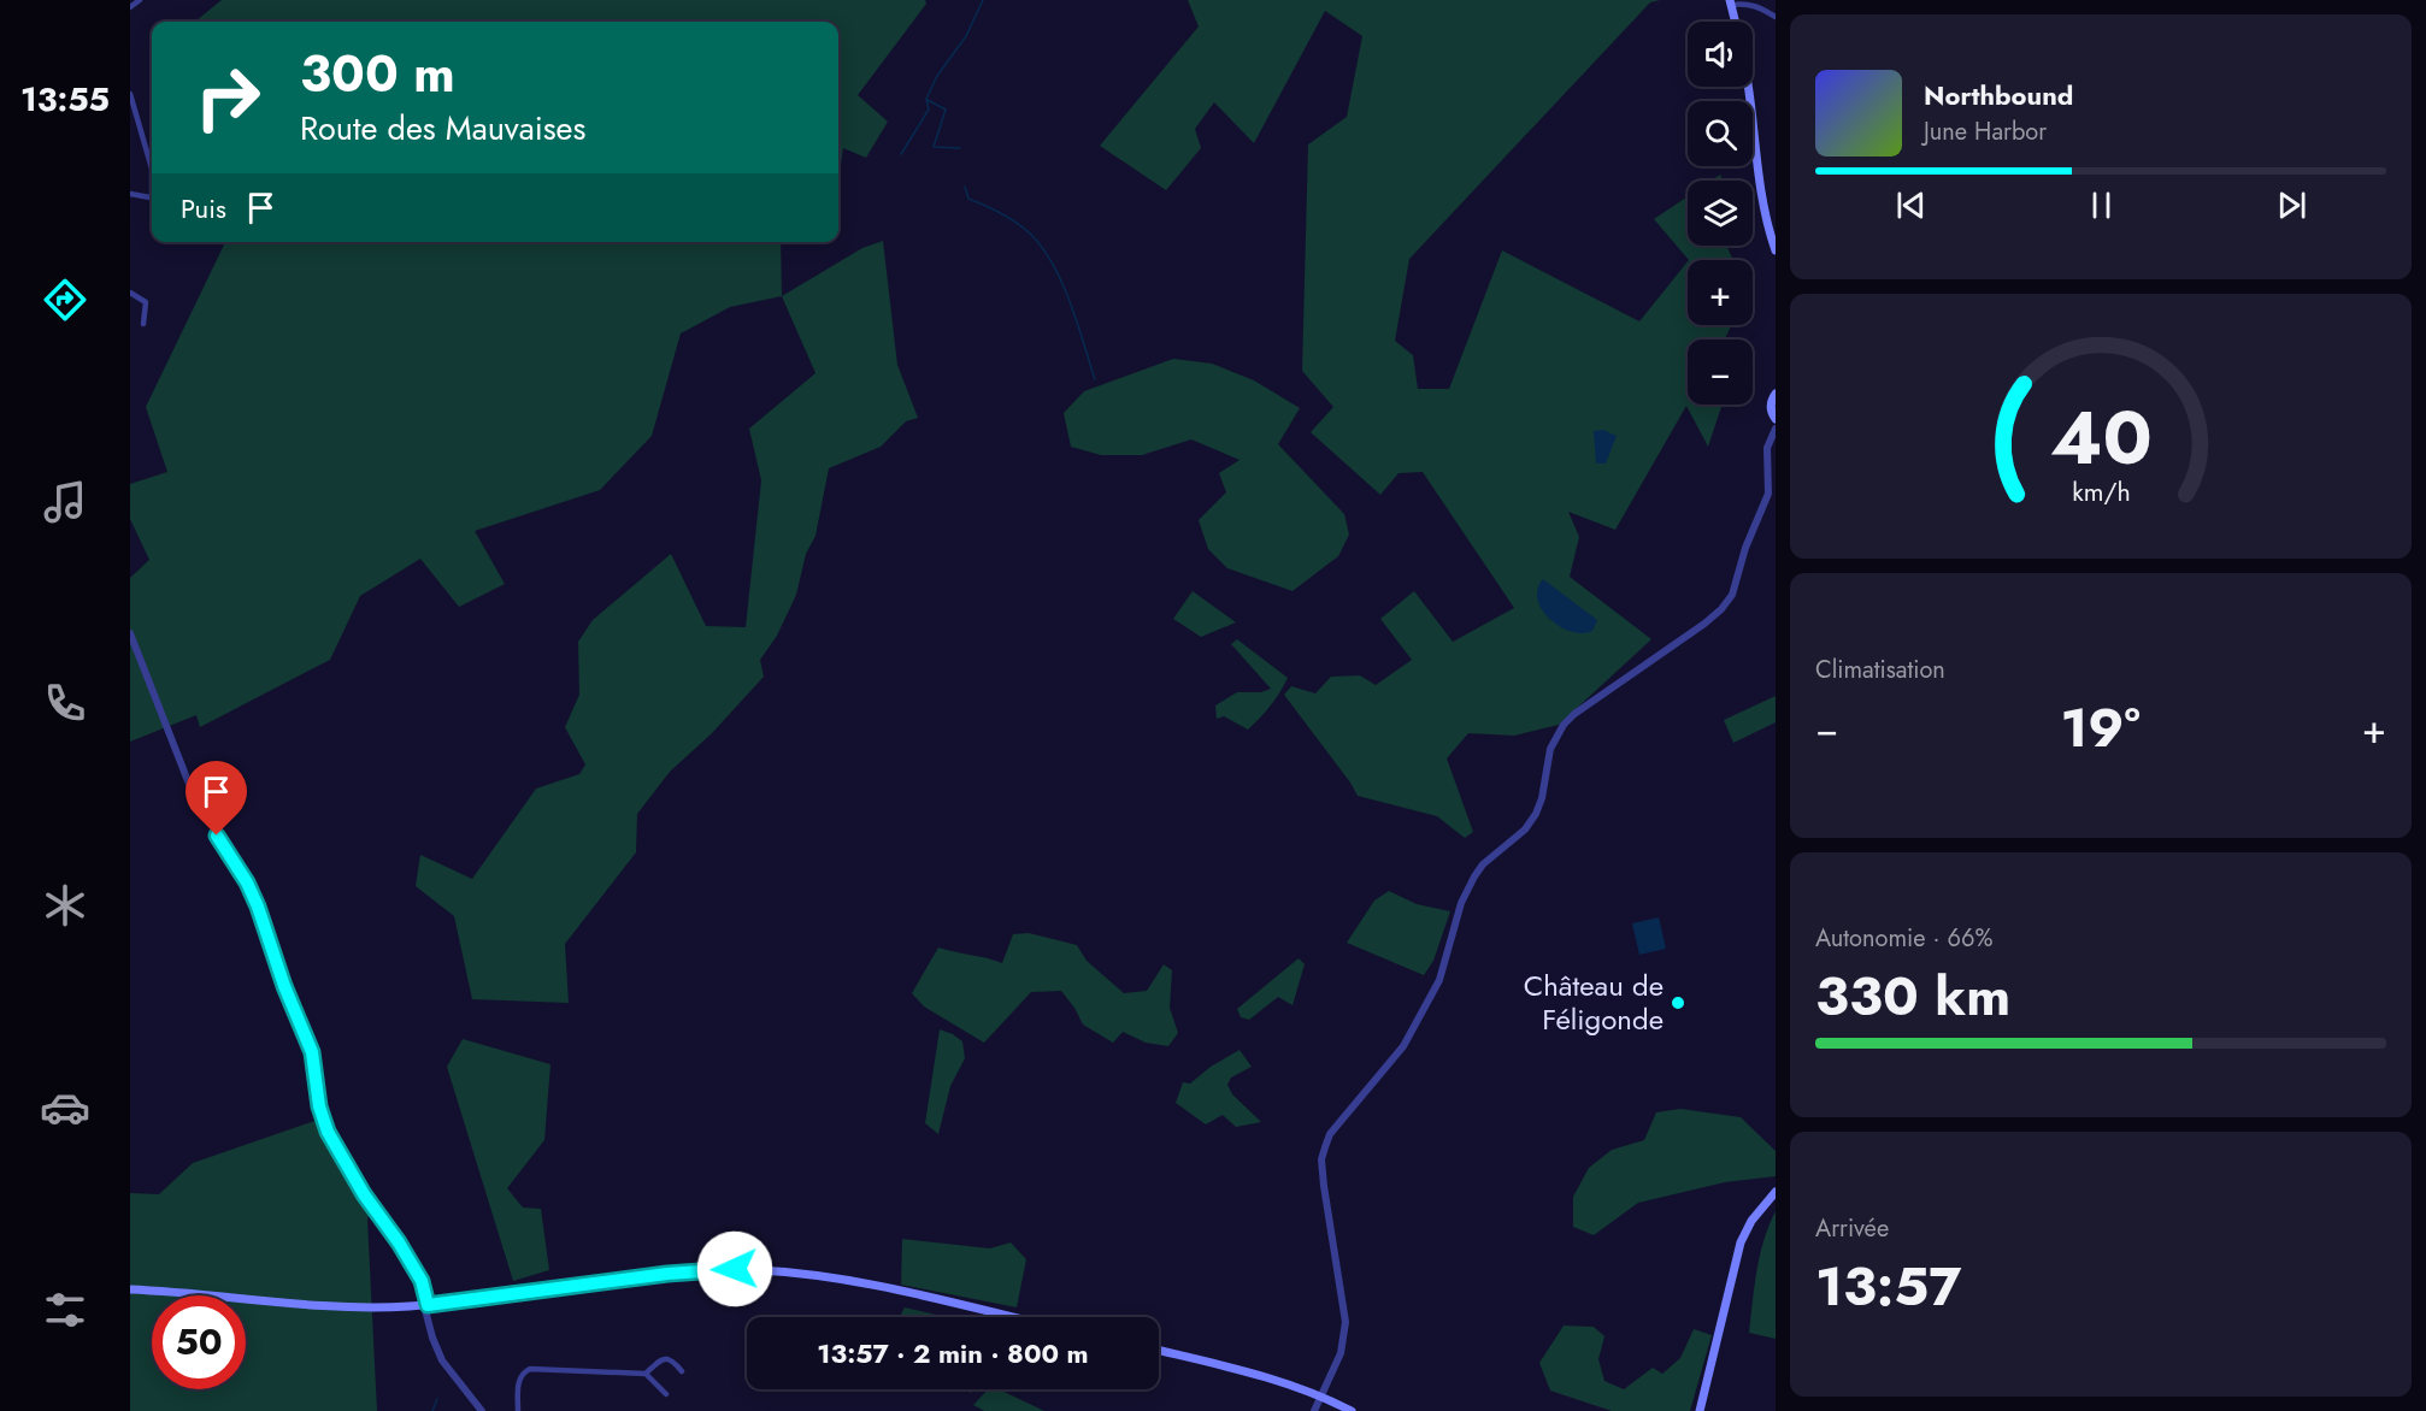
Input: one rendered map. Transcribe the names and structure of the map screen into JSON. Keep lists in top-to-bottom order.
{
  "places": ["Château de Féligonde"],
  "page": {
    "tabs": "13:55",
    "map_buttons": ["+", "−"],
    "turn": ["300 m", "Route des Mauvaises"],
    "song": ["Northbound", "June Harbor"],
    "then": "Puis",
    "tile": [
      "Climatisation",
      ["Autonomie · 66%", "330 km"],
      ["Arrivée", "13:57"]
    ],
    "heat": ["−", "19°", "+"],
    "limit": "50",
    "trip": "13:57 · 2 min · 800 m",
    "gauge": ["40", "km/h"]
  }
}
